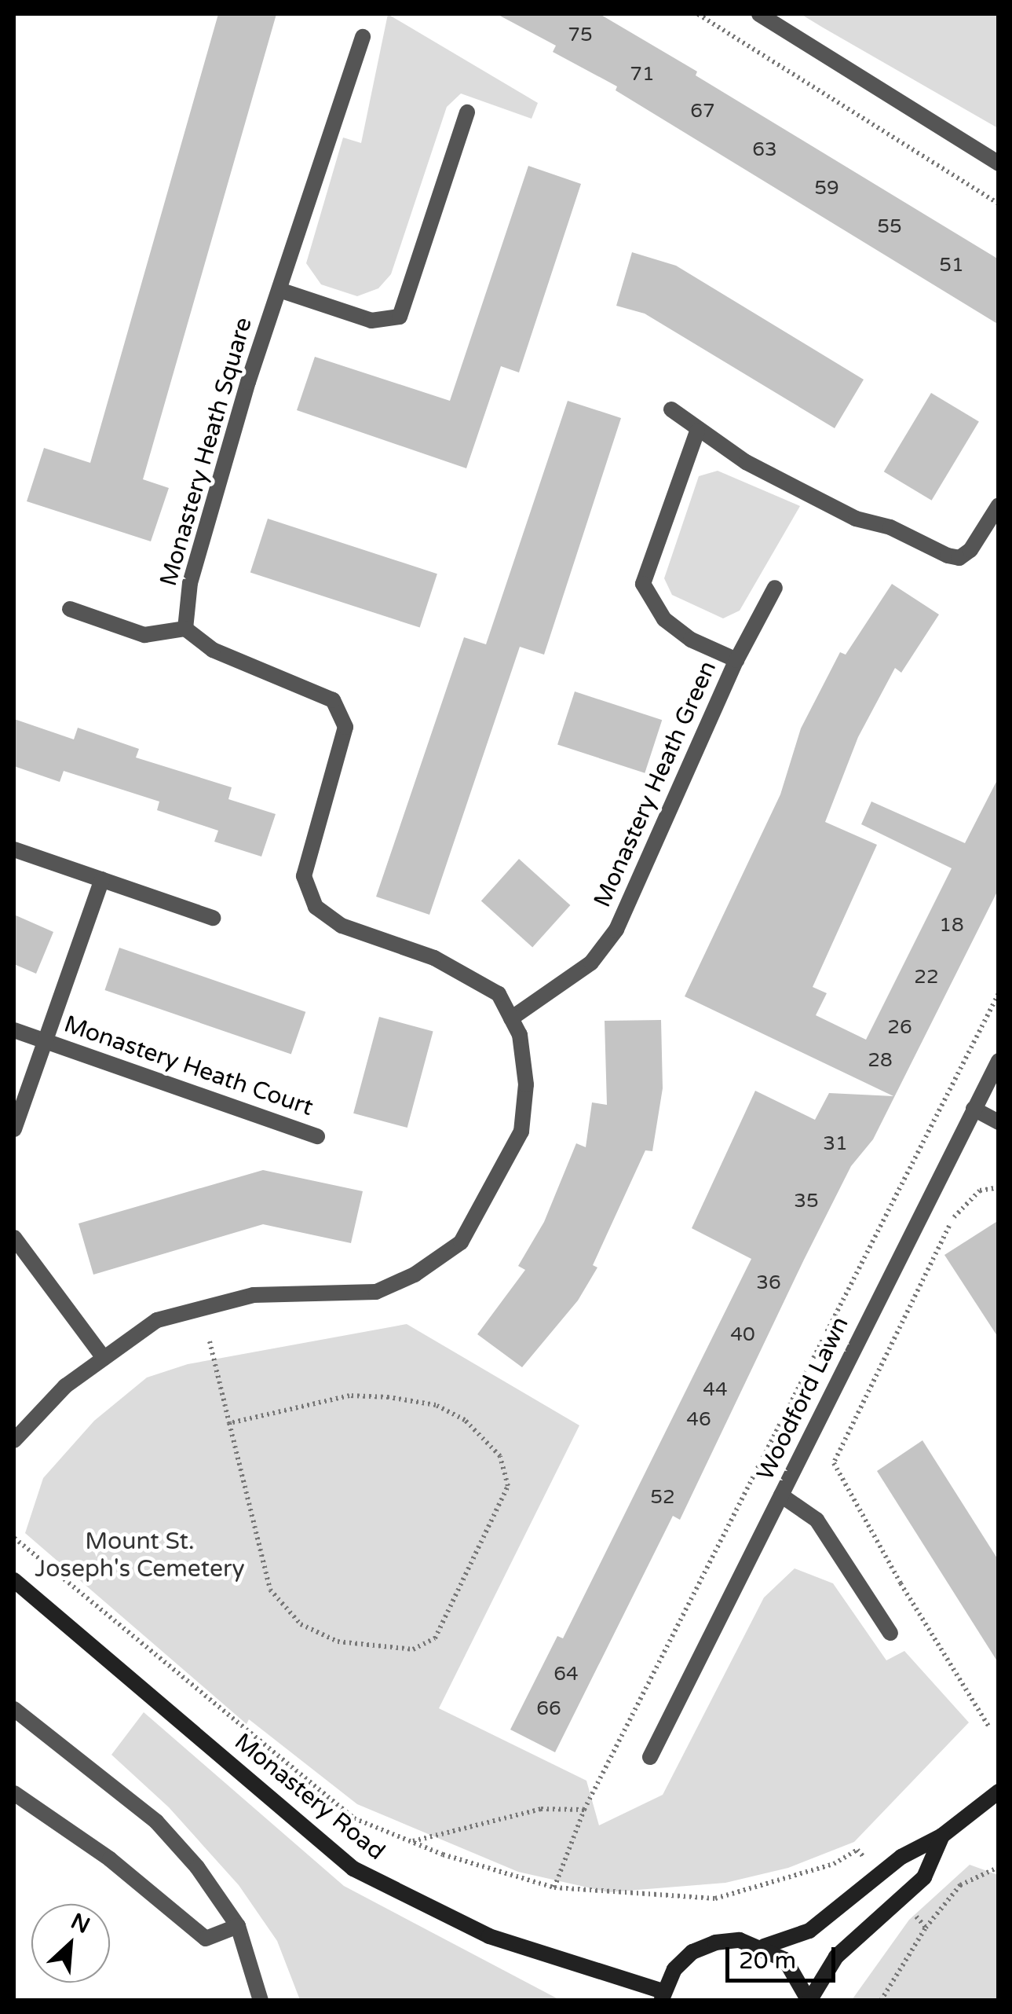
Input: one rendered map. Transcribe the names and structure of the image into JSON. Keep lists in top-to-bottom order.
{
  "streets": {
    "street": [
      "Monastery Heath Square",
      "Monastery Heath Green",
      "Monastery Heath Court",
      "Woodford Lawn",
      "Monastery Road"
    ]
  },
  "parks": ["Mount St. Joseph's Cemetery"],
  "house_numbers": [
    "75",
    "71",
    "67",
    "63",
    "59",
    "55",
    "51",
    "18",
    "22",
    "26",
    "28",
    "31",
    "35",
    "36",
    "40",
    "44",
    "46",
    "52",
    "64",
    "66"
  ],
  "scale_bar": "20 m",
  "north": "top right"
}
